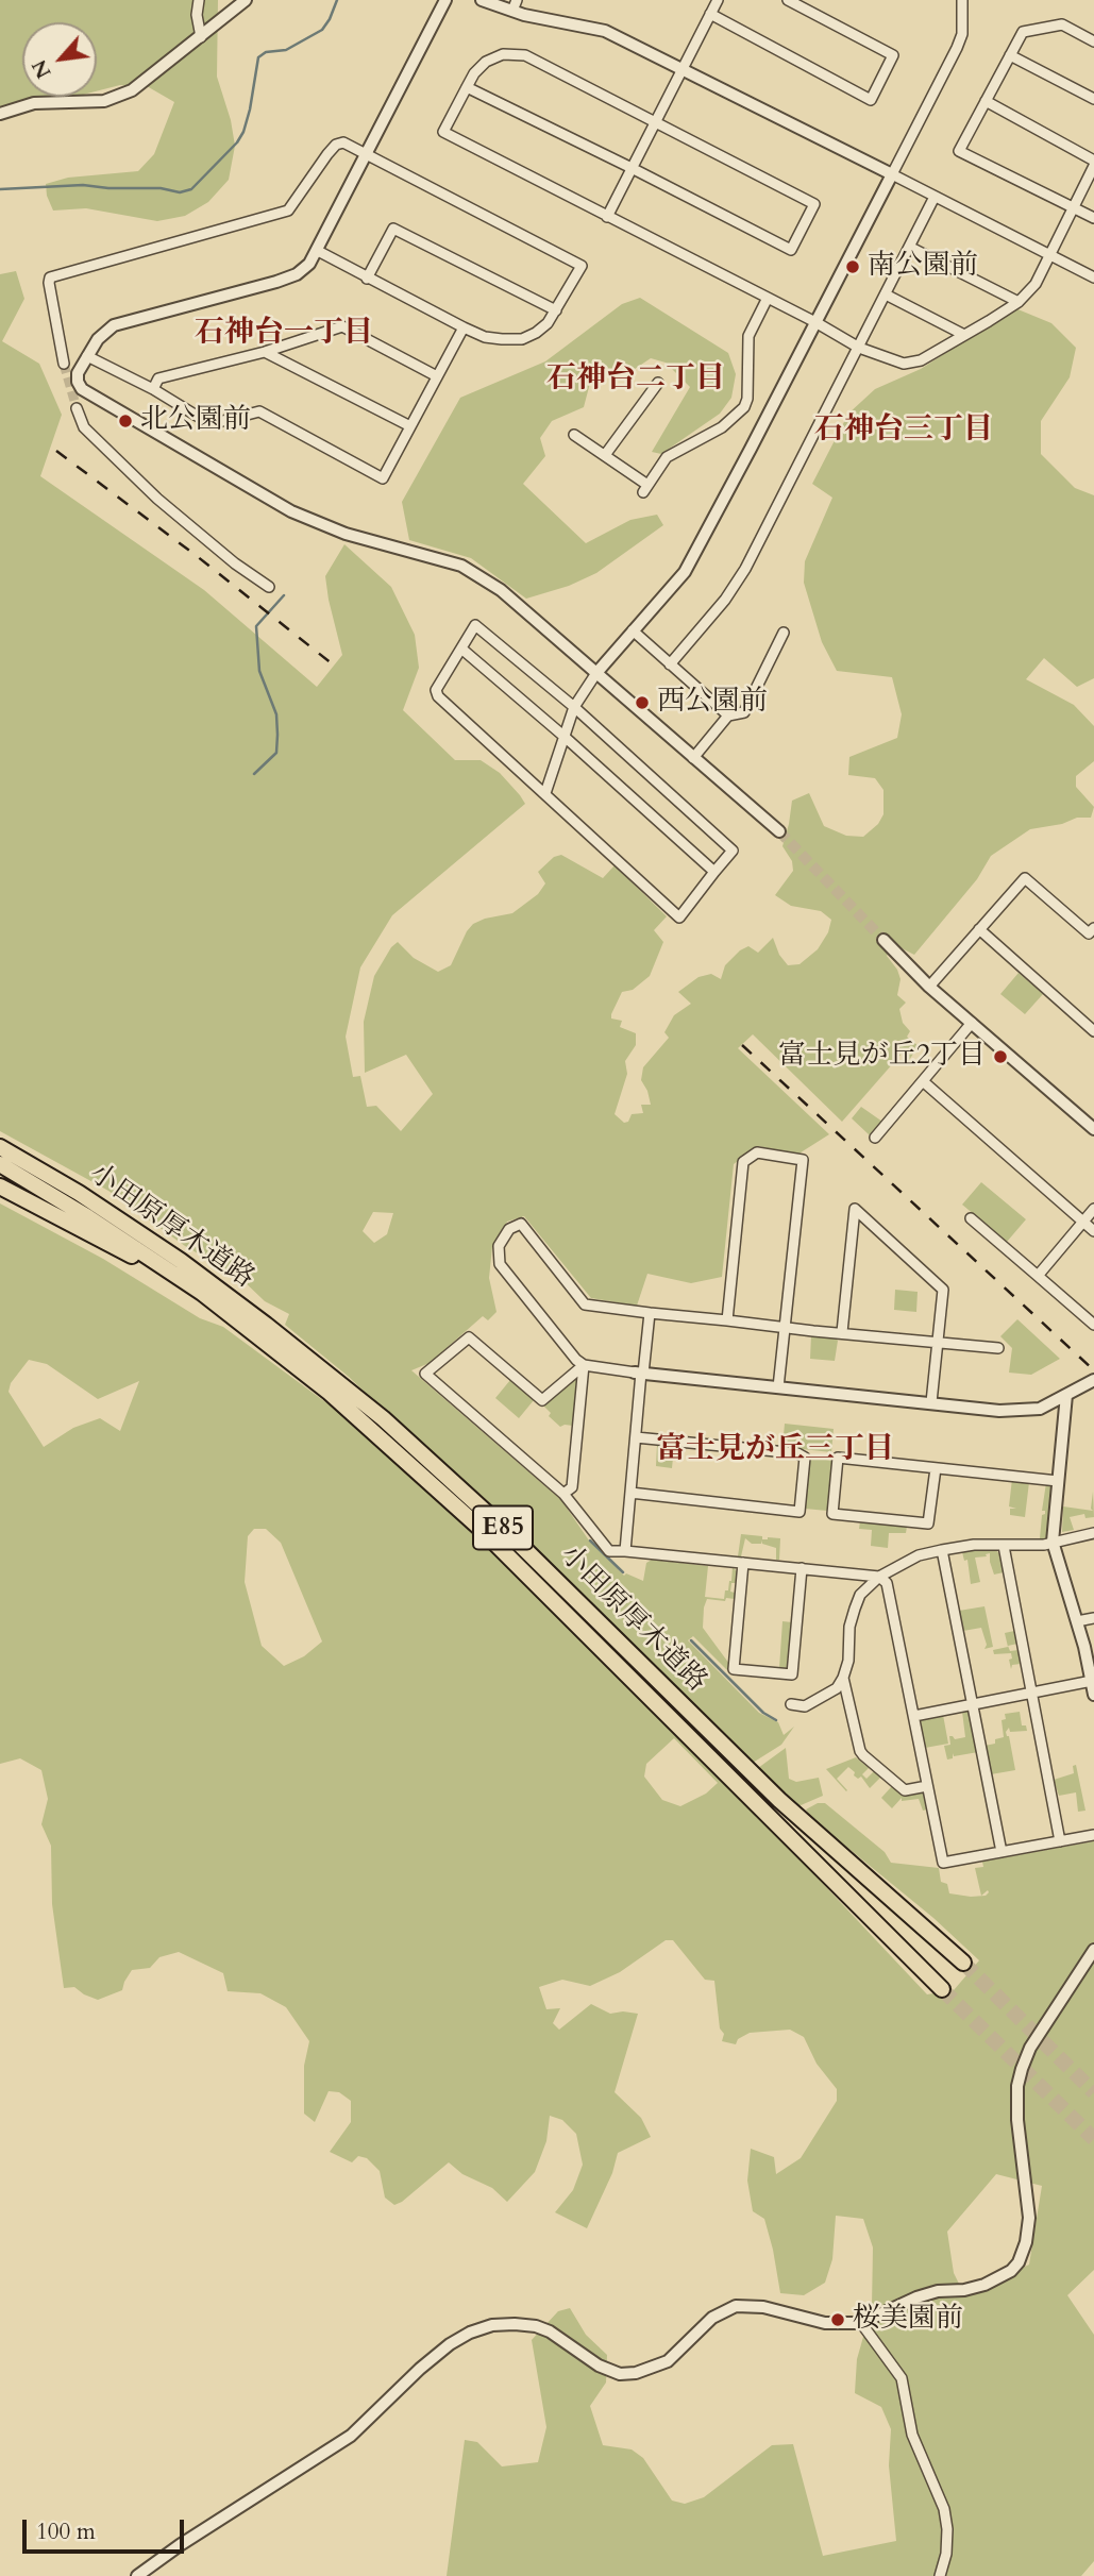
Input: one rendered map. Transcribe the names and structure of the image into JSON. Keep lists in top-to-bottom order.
{
  "streets": {
    "highway": ["小田原厚木道路", "E85"]
  },
  "districts": [
    "石神台一丁目",
    "石神台二丁目",
    "石神台三丁目",
    "富士見が丘三丁目"
  ],
  "places": [
    "南公園前",
    "北公園前",
    "西公園前",
    "富士見が丘2丁目",
    "桜美園前"
  ],
  "scale_bar": "100 m",
  "north": "bottom left"
}
